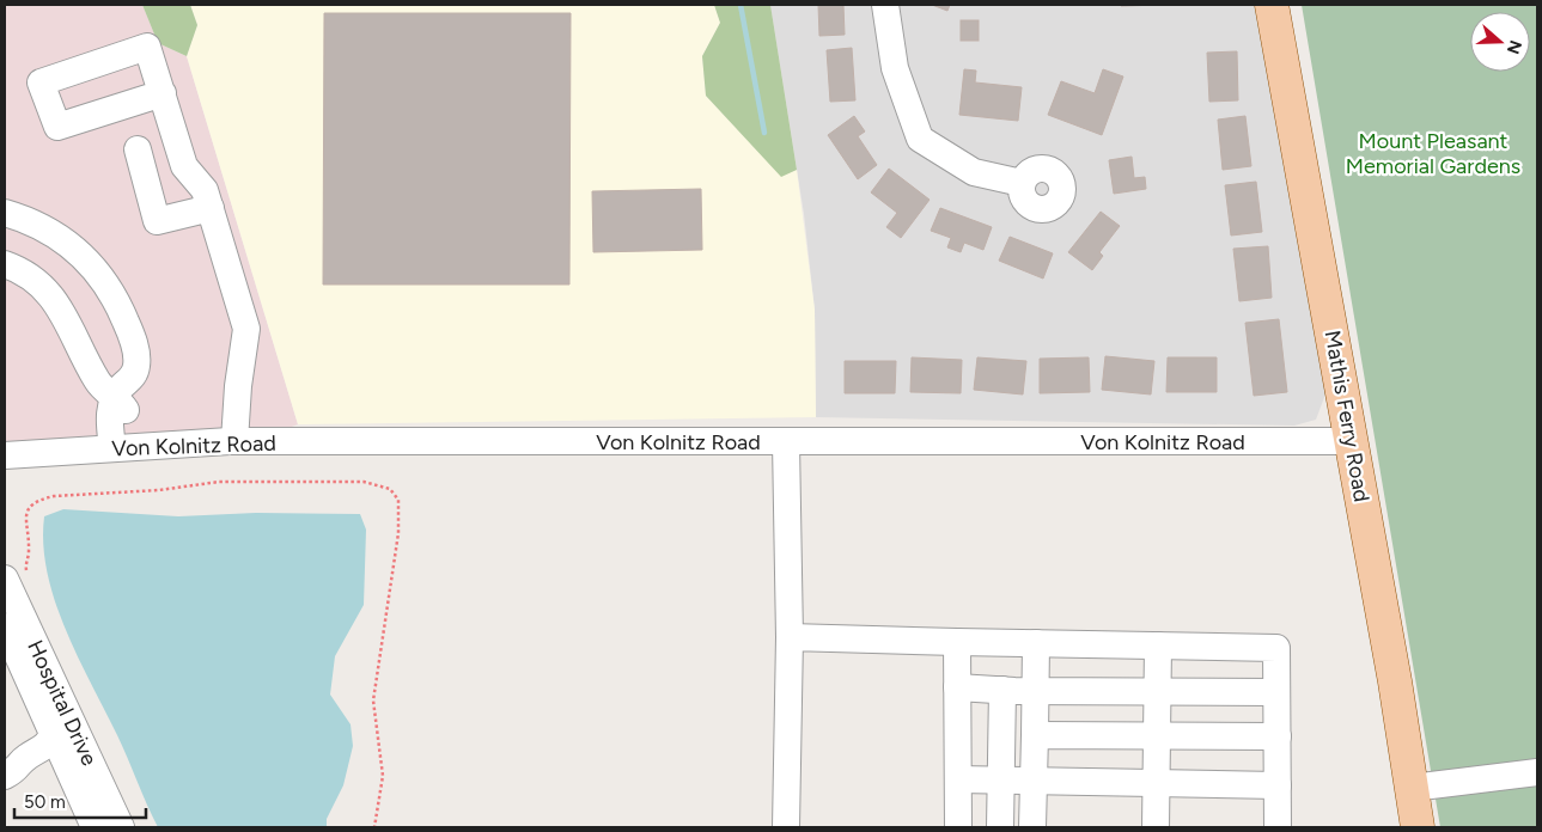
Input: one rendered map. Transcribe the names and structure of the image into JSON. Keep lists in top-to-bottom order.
{
  "streets": {
    "main road": ["Mathis Ferry Road"],
    "street": ["Von Kolnitz Road", "Hospital Drive"]
  },
  "crossings": [
    ["Mathis Ferry Road", "Von Kolnitz Road"]
  ],
  "parks": ["Mount Pleasant Memorial Gardens"],
  "scale_bar": "50 m",
  "north": "right"
}
